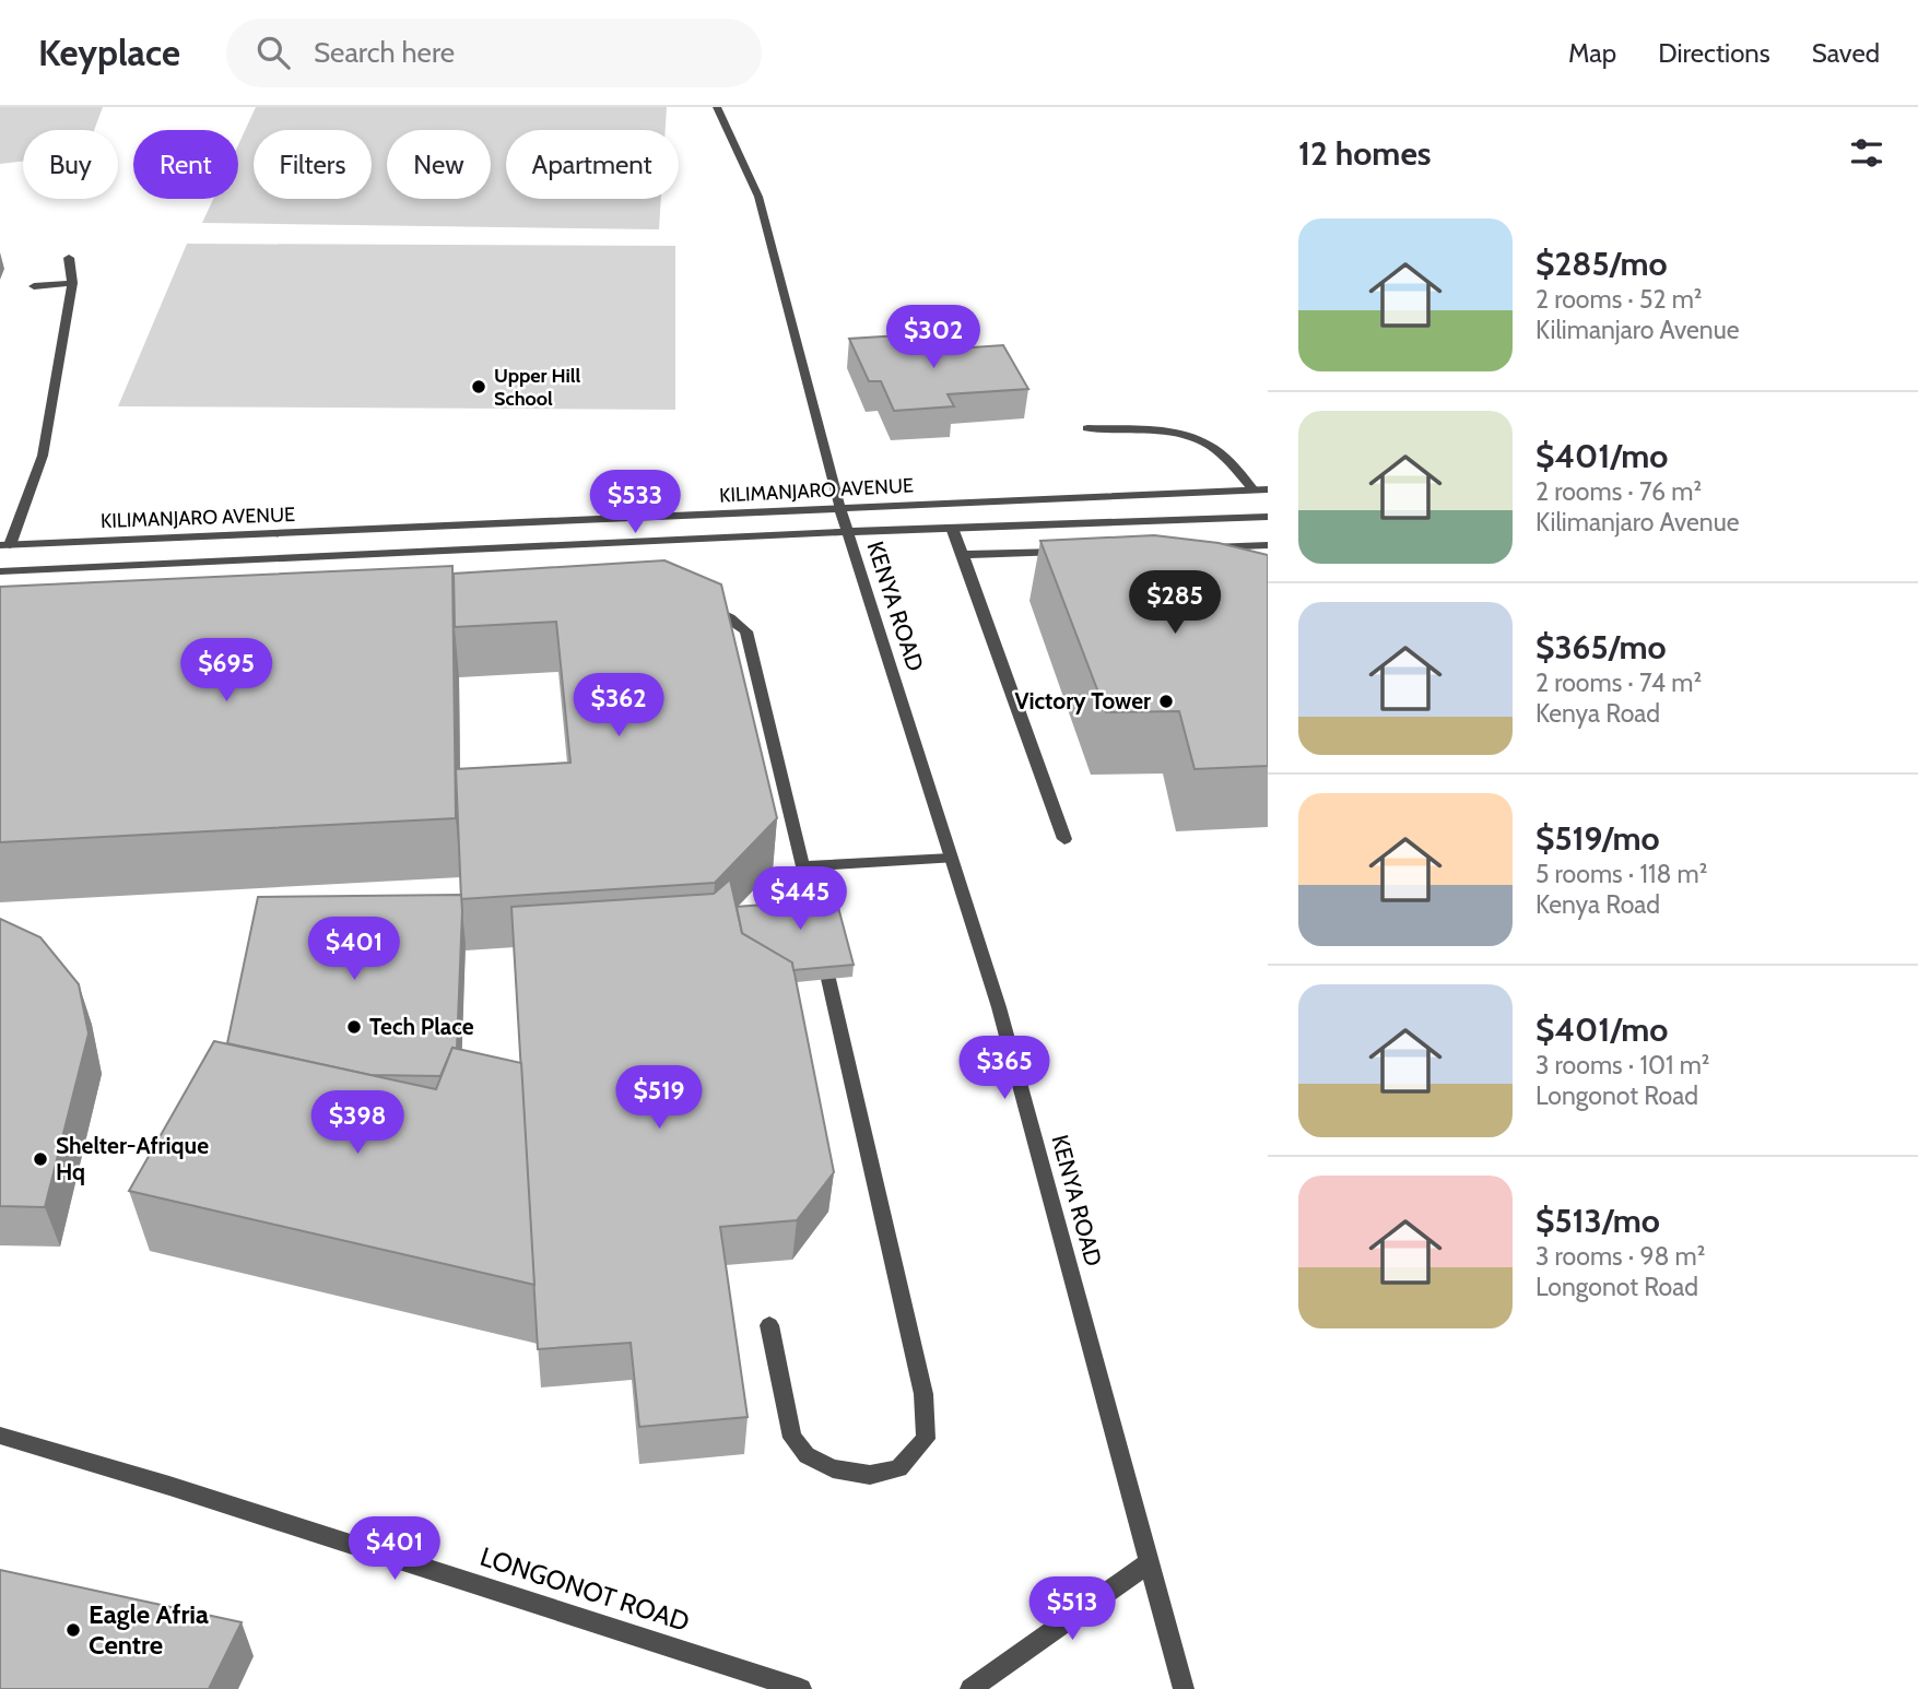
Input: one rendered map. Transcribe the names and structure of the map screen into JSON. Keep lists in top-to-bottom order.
{
  "streets": {
    "street": ["KILIMANJARO AVENUE", "KENYA ROAD", "LONGONOT ROAD"]
  },
  "crossings": [
    ["KILIMANJARO AVENUE", "KENYA ROAD"]
  ],
  "places": [
    "Upper Hill School",
    "Victory Tower",
    "Tech Place",
    "Shelter-Afrique Hq",
    "Eagle Afria Centre"
  ],
  "page": {
    "header": "Keyplace",
    "search": "Search here",
    "nav": ["Map", "Directions", "Saved"],
    "heading": "12 homes",
    "chip": [
      "Buy",
      "Rent",
      "Filters",
      "New",
      "Apartment"
    ],
    "list": [
      {
        "name": "$285/mo",
        "note": "2 rooms · 52 m² · Kilimanjaro Avenue"
      },
      {
        "name": "$401/mo",
        "note": "2 rooms · 76 m² · Kilimanjaro Avenue"
      },
      {
        "name": "$365/mo",
        "note": "2 rooms · 74 m² · Kenya Road"
      },
      {
        "name": "$519/mo",
        "note": "5 rooms · 118 m² · Kenya Road"
      },
      {
        "name": "$401/mo",
        "note": "3 rooms · 101 m² · Longonot Road"
      },
      {
        "name": "$513/mo",
        "note": "3 rooms · 98 m² · Longonot Road"
      }
    ],
    "price": [
      "$302",
      "$533",
      "$285",
      "$695",
      "$362",
      "$445",
      "$401",
      "$365",
      "$519",
      "$398",
      "$401",
      "$513"
    ]
  }
}
